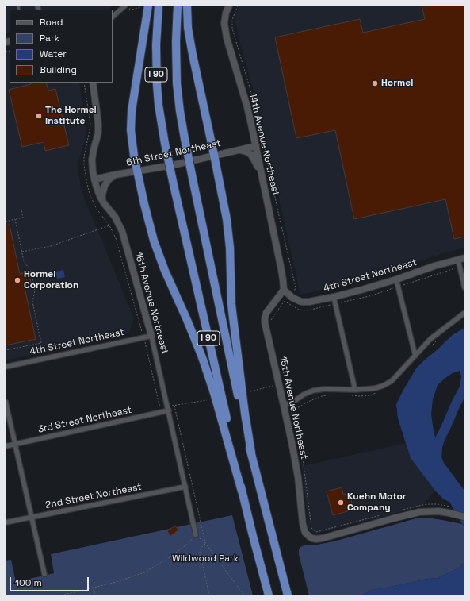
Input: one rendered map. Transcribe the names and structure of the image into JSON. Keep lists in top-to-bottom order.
{
  "streets": {
    "highway": ["I 90"],
    "street": [
      "14th Avenue Northeast",
      "6th Street Northeast",
      "4th Street Northeast",
      "16th Avenue Northeast",
      "15th Avenue Northeast",
      "3rd Street Northeast",
      "2nd Street Northeast"
    ]
  },
  "crossings": [
    ["14th Avenue Northeast", "6th Street Northeast"],
    ["14th Avenue Northeast", "4th Street Northeast"],
    ["14th Avenue Northeast", "15th Avenue Northeast"],
    ["6th Street Northeast", "16th Avenue Northeast"],
    ["4th Street Northeast", "16th Avenue Northeast"],
    ["4th Street Northeast", "15th Avenue Northeast"],
    ["16th Avenue Northeast", "3rd Street Northeast"],
    ["16th Avenue Northeast", "2nd Street Northeast"]
  ],
  "parks": ["Wildwood Park"],
  "places": [
    "Hormel",
    "The Hormel Institute",
    "Hormel Corporation",
    "Kuehn Motor Company"
  ],
  "legend": [
    "Road",
    "Park",
    "Water",
    "Building"
  ],
  "scale_bar": "100 m"
}
